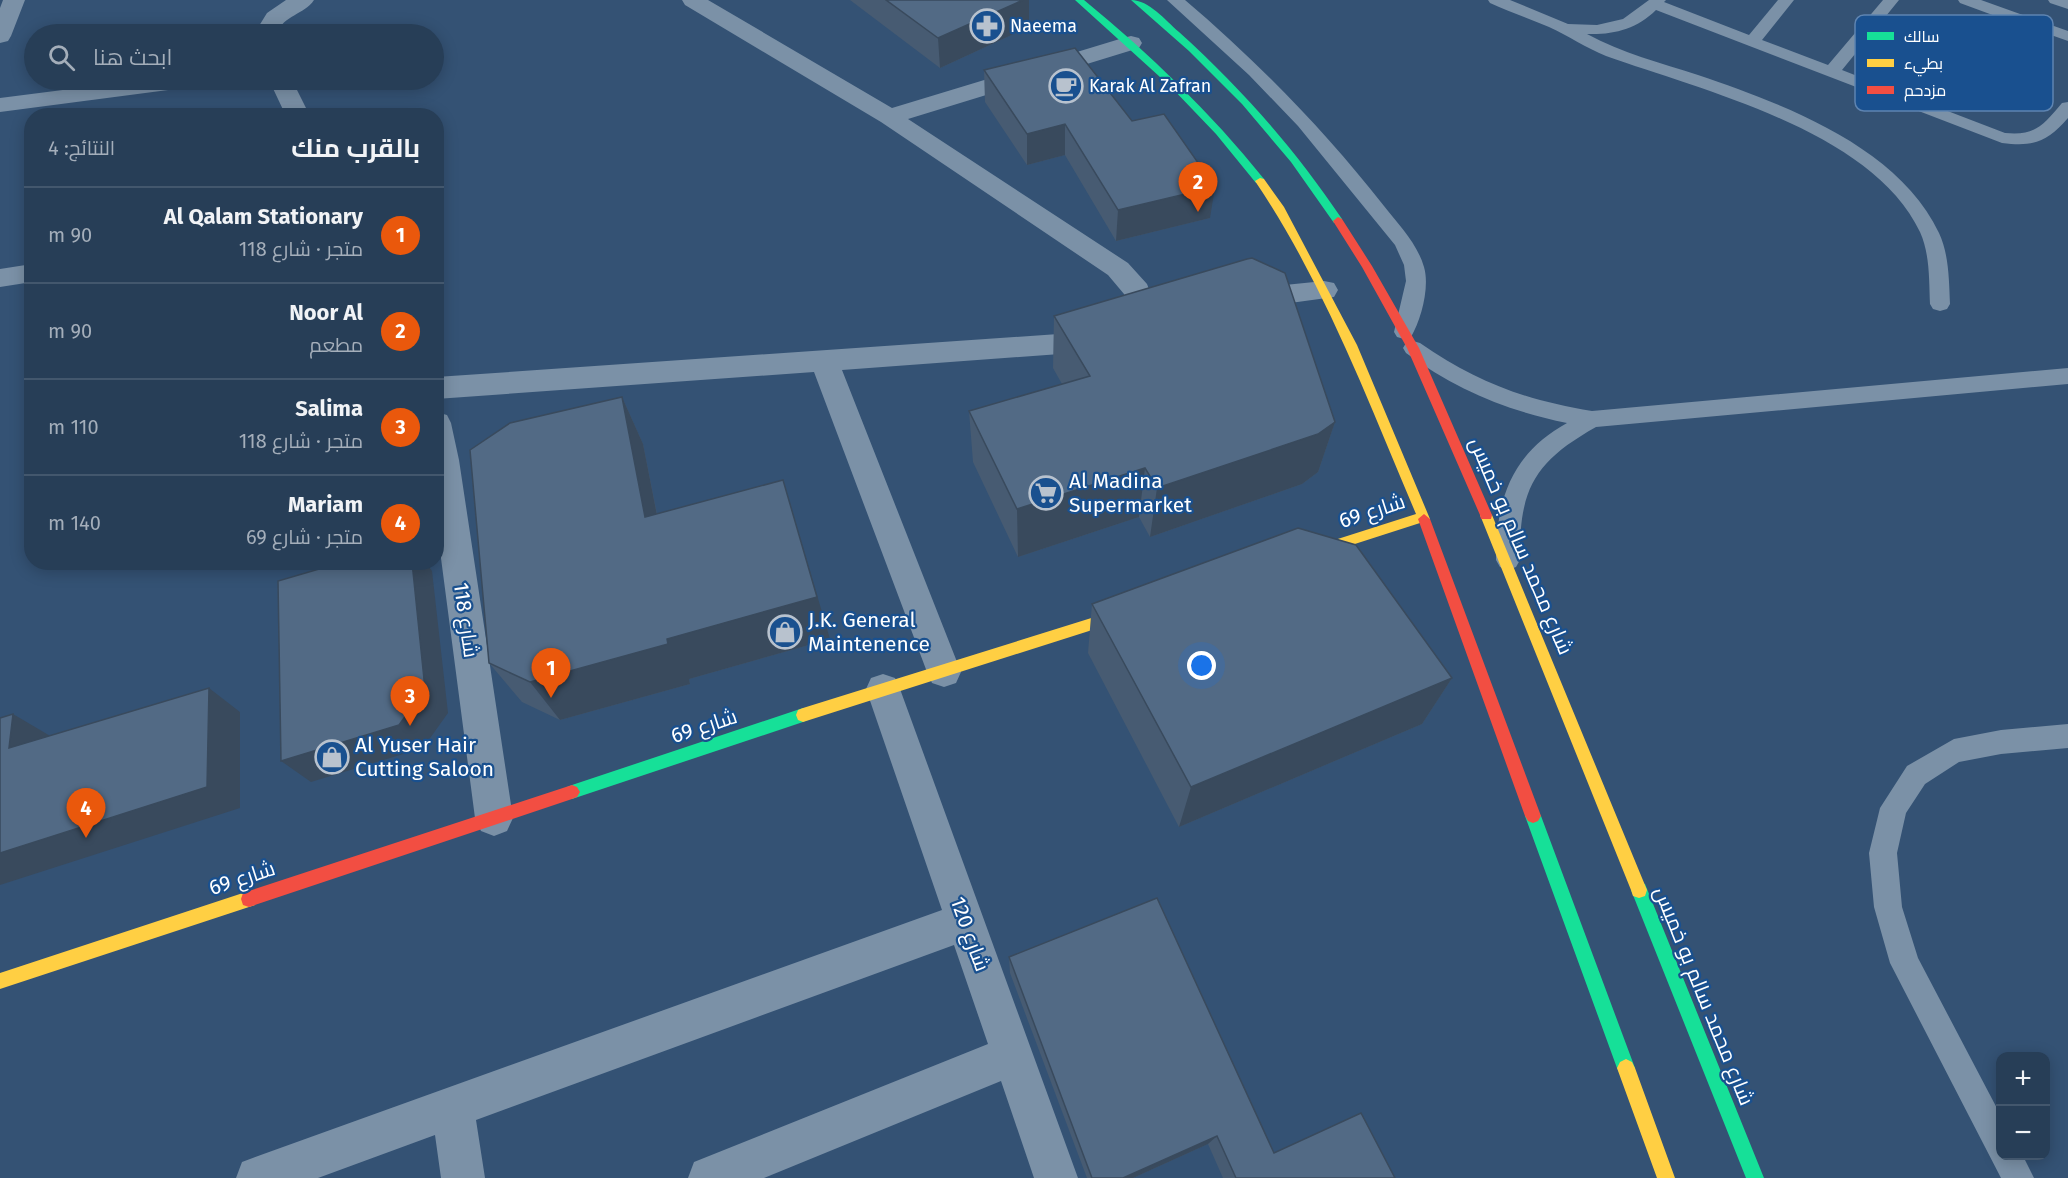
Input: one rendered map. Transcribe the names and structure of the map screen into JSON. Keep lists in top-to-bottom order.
{
  "streets": {
    "main road": ["شارع 69", "شارع محمد سالم بو خميس"],
    "street": ["شارع 118", "شارع 120"]
  },
  "crossings": [
    ["شارع 69", "شارع 118"],
    ["شارع 69", "شارع 120"]
  ],
  "places": {
    "pharmacy": ["Naeema"],
    "cafe": ["Karak Al Zafran"],
    "supermarket": ["Al Madina Supermarket"],
    "shop": ["J.K. General Maintenence", "Al Yuser Hair Cutting Saloon"]
  },
  "legend": ["سالك", "بطيء", "مزدحم"],
  "page": {
    "search": "ابحث هنا",
    "heading": ["بالقرب منك", "النتائج: 4"],
    "pins": [
      "2",
      "1",
      "3",
      "4"
    ],
    "list": [
      {
        "mark": "1",
        "name": "Al Qalam Stationary",
        "note": "متجر · شارع 118",
        "value": "90 m"
      },
      {
        "mark": "2",
        "name": "Noor Al",
        "note": "مطعم",
        "value": "90 m"
      },
      {
        "mark": "3",
        "name": "Salima",
        "note": "متجر · شارع 118",
        "value": "110 m"
      },
      {
        "mark": "4",
        "name": "Mariam",
        "note": "متجر · شارع 69",
        "value": "140 m"
      }
    ],
    "map_buttons": ["+", "−"]
  }
}
